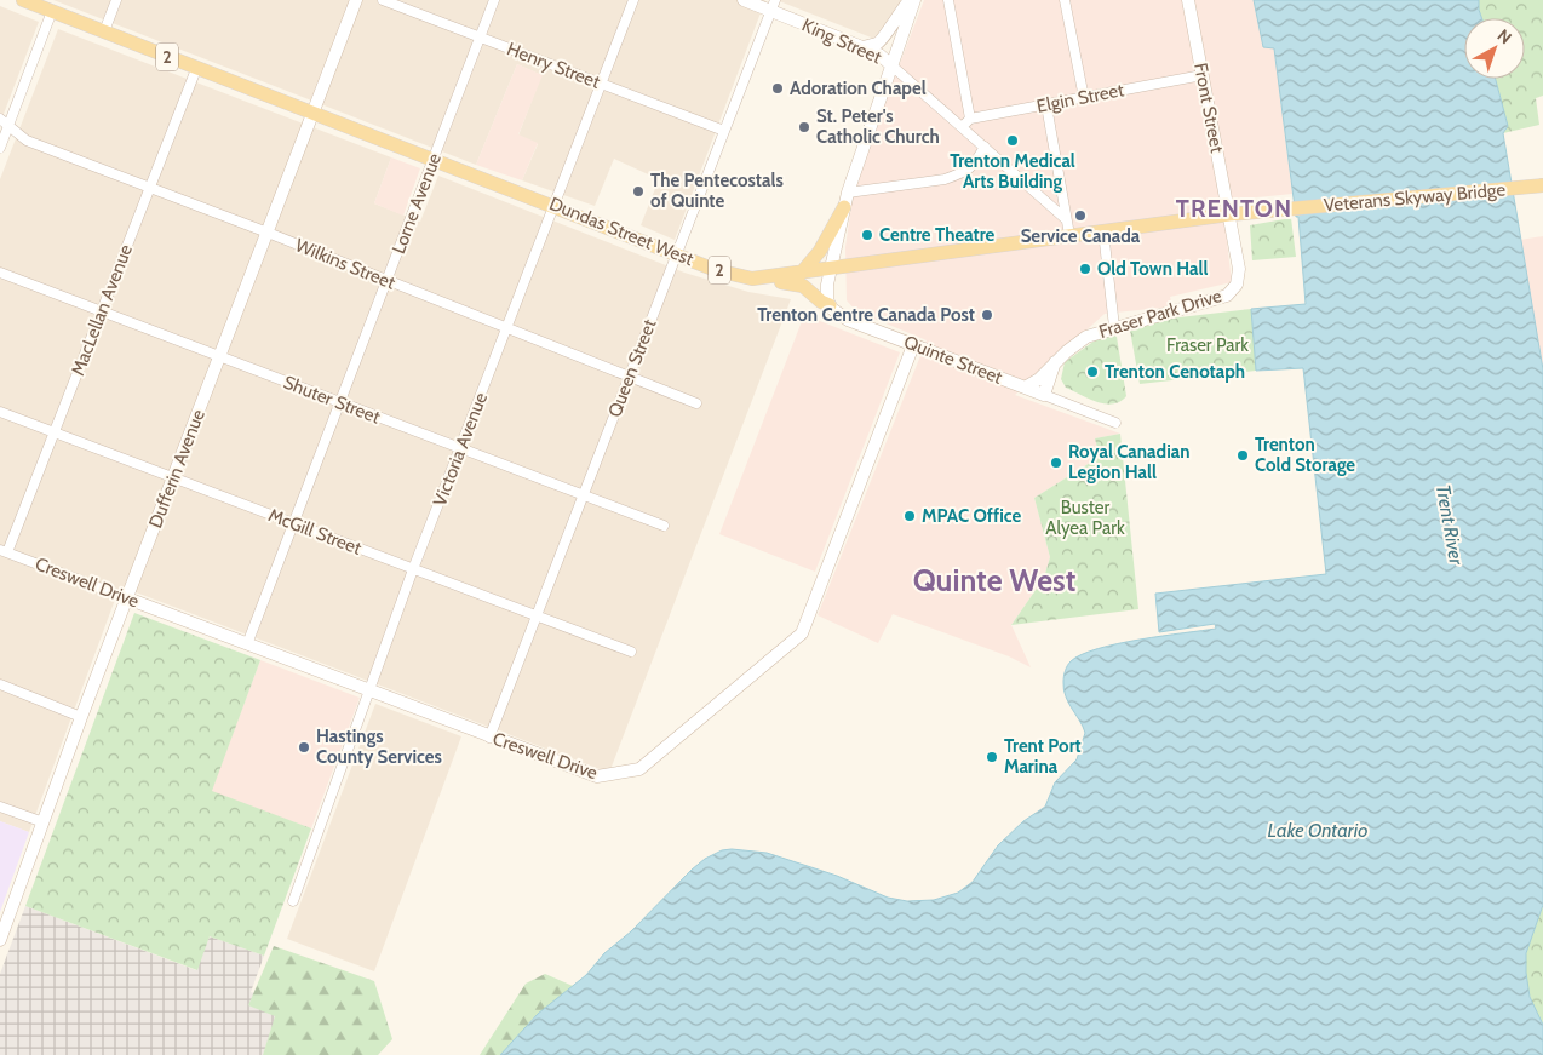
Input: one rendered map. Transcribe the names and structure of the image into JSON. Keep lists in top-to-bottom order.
{
  "streets": {
    "main road": ["2", "Veterans Skyway Bridge", "Dundas Street West"],
    "street": [
      "King Street",
      "Henry Street",
      "Elgin Street",
      "Front Street",
      "Lorne Avenue",
      "Wilkins Street",
      "MacLellan Avenue",
      "Fraser Park Drive",
      "Quinte Street",
      "Queen Street",
      "Shuter Street",
      "Victoria Avenue",
      "Dufferin Avenue",
      "McGill Street",
      "Creswell Drive"
    ]
  },
  "crossings": [
    ["King Street", "Queen Street"],
    ["Henry Street", "Lorne Avenue"],
    ["Henry Street", "Queen Street"],
    ["Henry Street", "Victoria Avenue"],
    ["Elgin Street", "Front Street"],
    ["Front Street", "Dundas Street West"],
    ["Front Street", "Fraser Park Drive"],
    ["Veterans Skyway Bridge", "Dundas Street West"],
    ["Lorne Avenue", "Dundas Street West"],
    ["Lorne Avenue", "Wilkins Street"],
    ["Lorne Avenue", "Shuter Street"],
    ["Lorne Avenue", "McGill Street"],
    ["Lorne Avenue", "Creswell Drive"],
    ["Dundas Street West", "MacLellan Avenue"],
    ["Dundas Street West", "Fraser Park Drive"],
    ["Dundas Street West", "Queen Street"],
    ["Dundas Street West", "Victoria Avenue"],
    ["Dundas Street West", "Dufferin Avenue"],
    ["Wilkins Street", "MacLellan Avenue"],
    ["Wilkins Street", "Queen Street"],
    ["Wilkins Street", "Victoria Avenue"],
    ["Wilkins Street", "Dufferin Avenue"],
    ["MacLellan Avenue", "Shuter Street"],
    ["MacLellan Avenue", "McGill Street"],
    ["MacLellan Avenue", "Creswell Drive"],
    ["Fraser Park Drive", "Quinte Street"],
    ["Quinte Street", "Creswell Drive"],
    ["Queen Street", "Shuter Street"],
    ["Queen Street", "McGill Street"],
    ["Queen Street", "Creswell Drive"],
    ["Shuter Street", "Victoria Avenue"],
    ["Shuter Street", "Dufferin Avenue"],
    ["Victoria Avenue", "McGill Street"],
    ["Victoria Avenue", "Creswell Drive"],
    ["Dufferin Avenue", "McGill Street"],
    ["Dufferin Avenue", "Creswell Drive"]
  ],
  "districts": ["TRENTON", "Quinte West"],
  "water": ["Trent River", "Lake Ontario"],
  "parks": ["Fraser Park", "Buster Alyea Park"],
  "places": [
    "Adoration Chapel",
    "St. Peter's Catholic Church",
    "Trenton Medical Arts Building",
    "The Pentecostals of Quinte",
    "Service Canada",
    "Centre Theatre",
    "Old Town Hall",
    "Trenton Centre Canada Post",
    "Trenton Cenotaph",
    "Trenton Cold Storage",
    "Royal Canadian Legion Hall",
    "MPAC Office",
    "Hastings County Services",
    "Trent Port Marina"
  ],
  "north": "top right"
}
